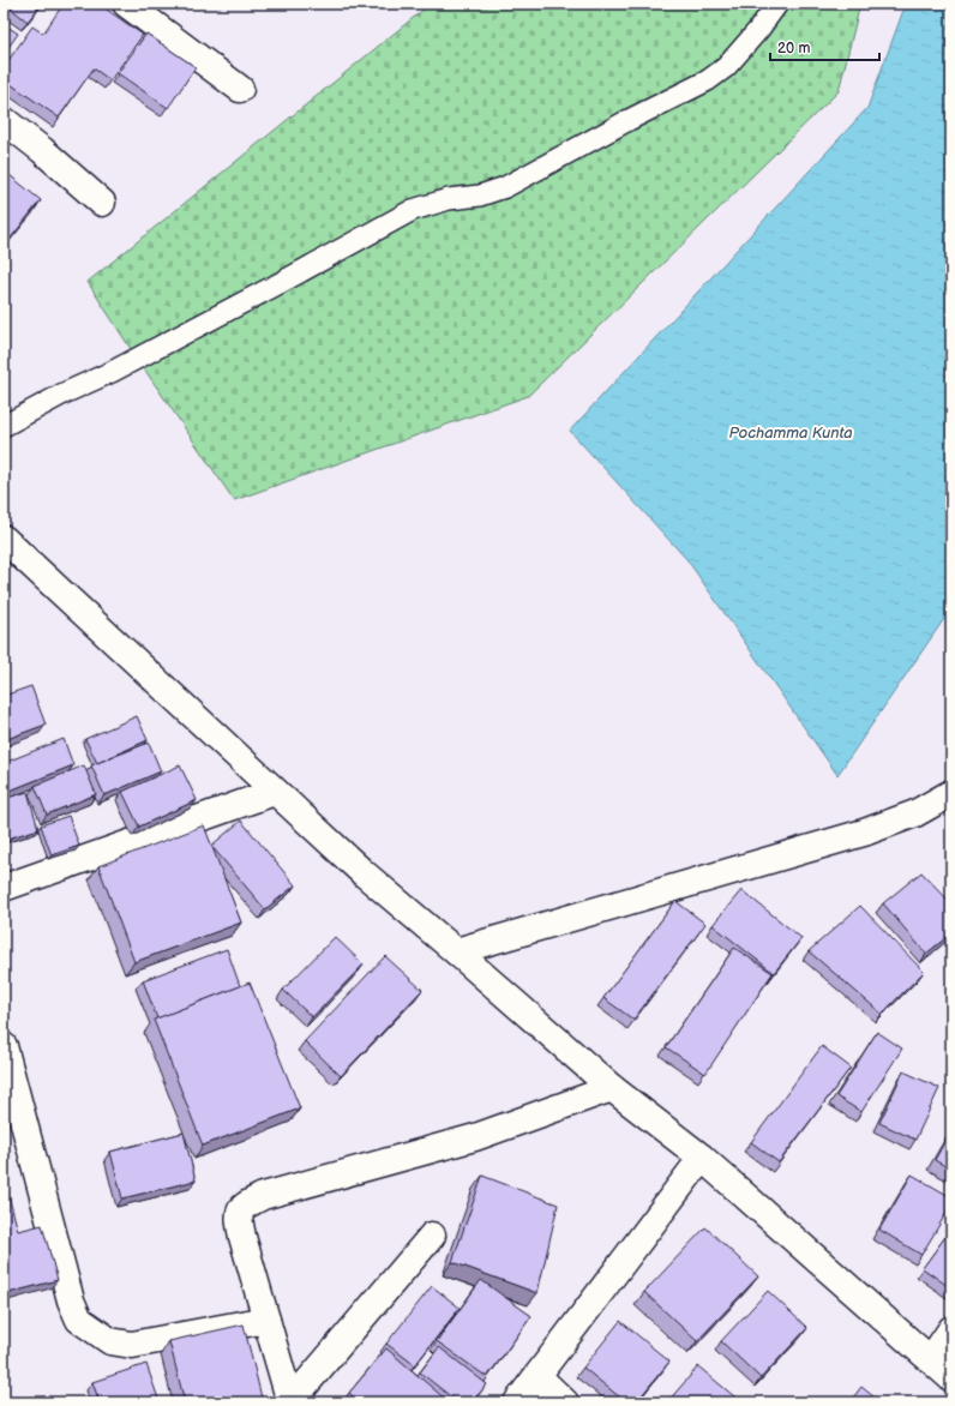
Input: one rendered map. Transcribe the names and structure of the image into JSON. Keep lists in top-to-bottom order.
{
  "water": ["Pochamma Kunta"],
  "scale_bar": "20 m"
}
